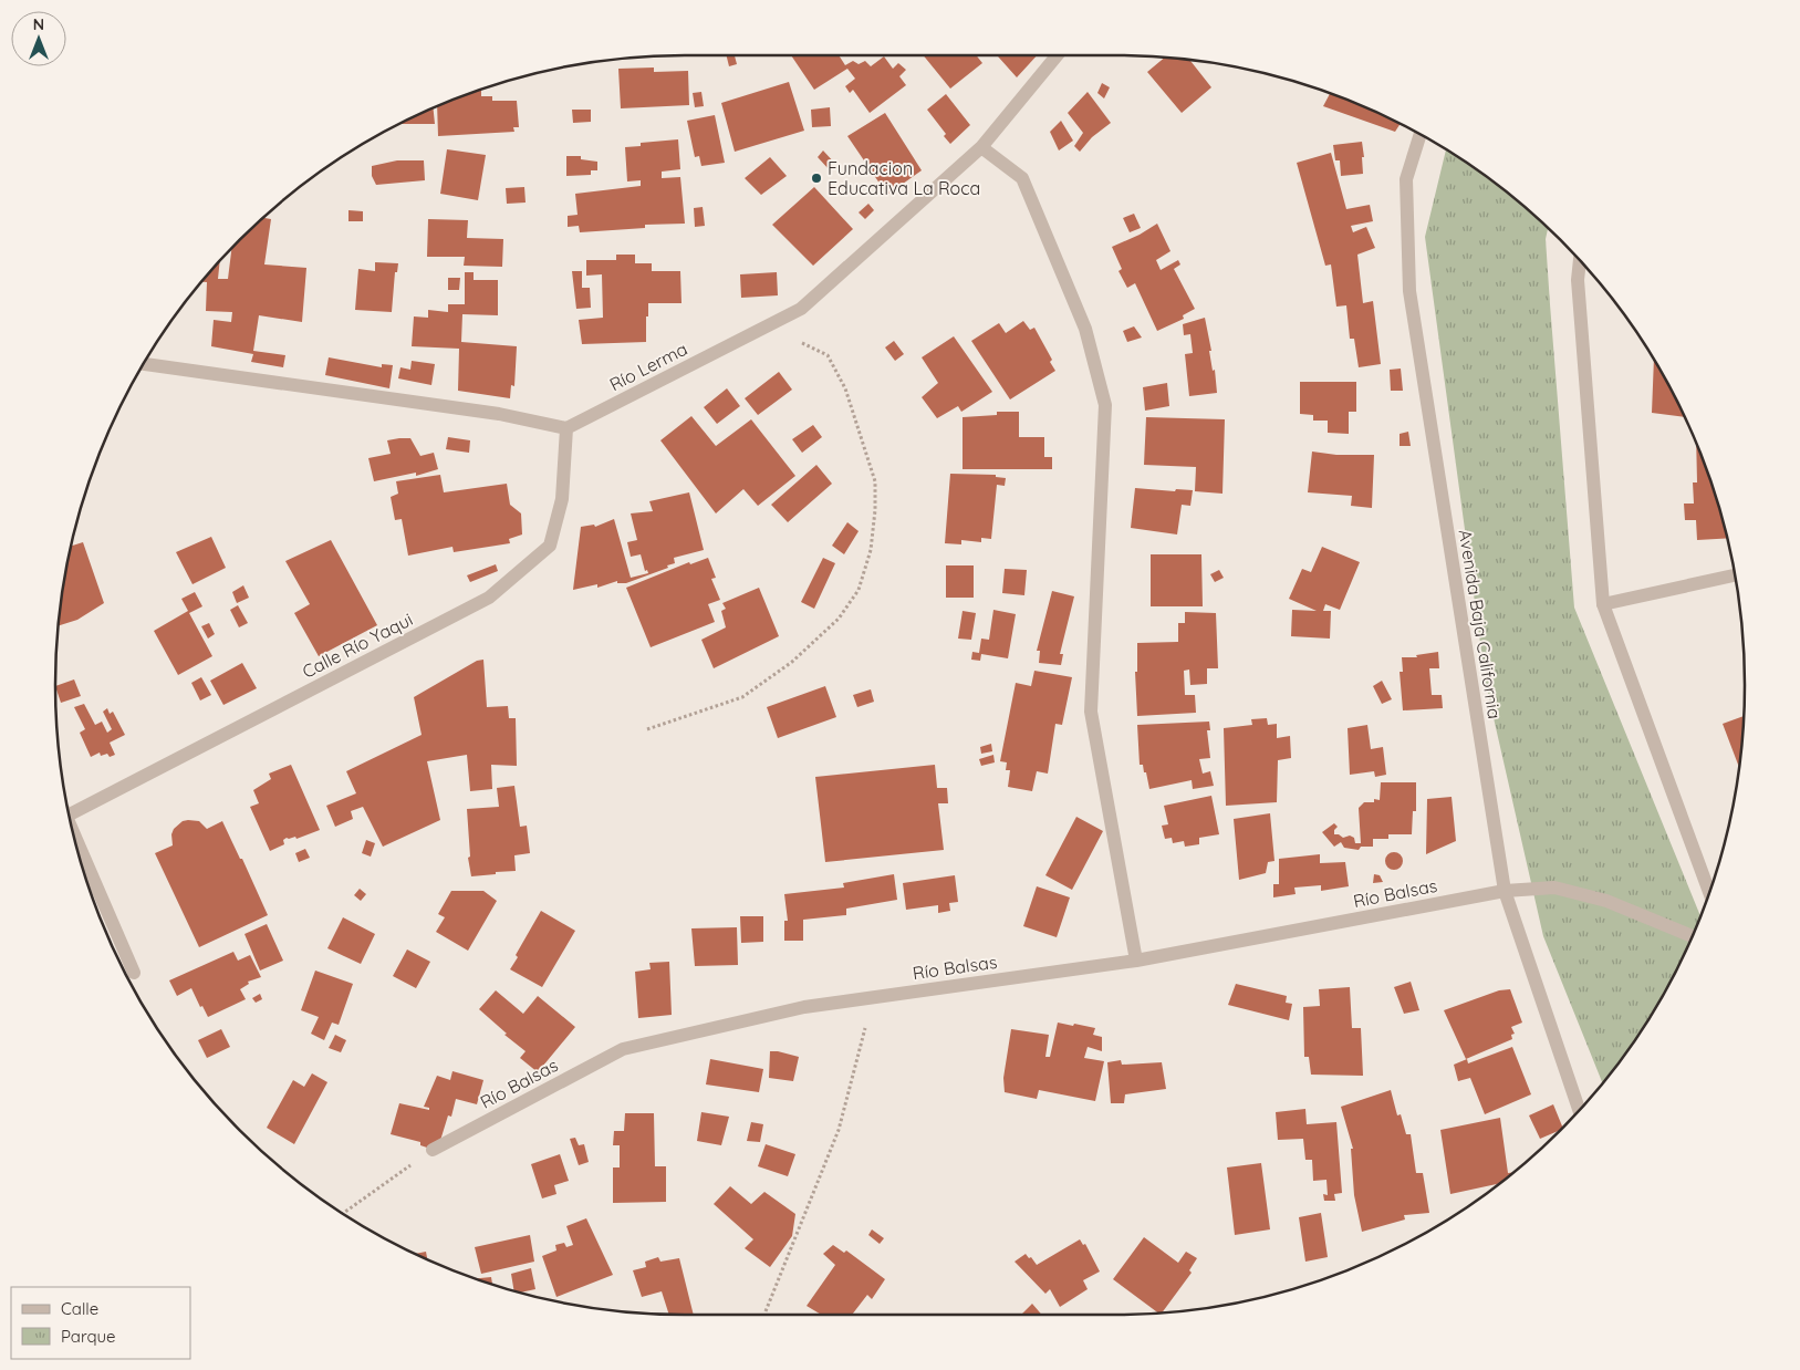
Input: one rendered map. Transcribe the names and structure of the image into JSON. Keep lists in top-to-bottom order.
{
  "streets": {
    "street": [
      "Río Lerma",
      "Avenida Baja California",
      "Calle Río Yaqui",
      "Río Balsas"
    ]
  },
  "crossings": [
    ["Río Lerma", "Calle Río Yaqui"],
    ["Avenida Baja California", "Río Balsas"]
  ],
  "places": ["Fundacion Educativa La Roca"],
  "legend": ["Calle", "Parque"],
  "north": "top"
}
